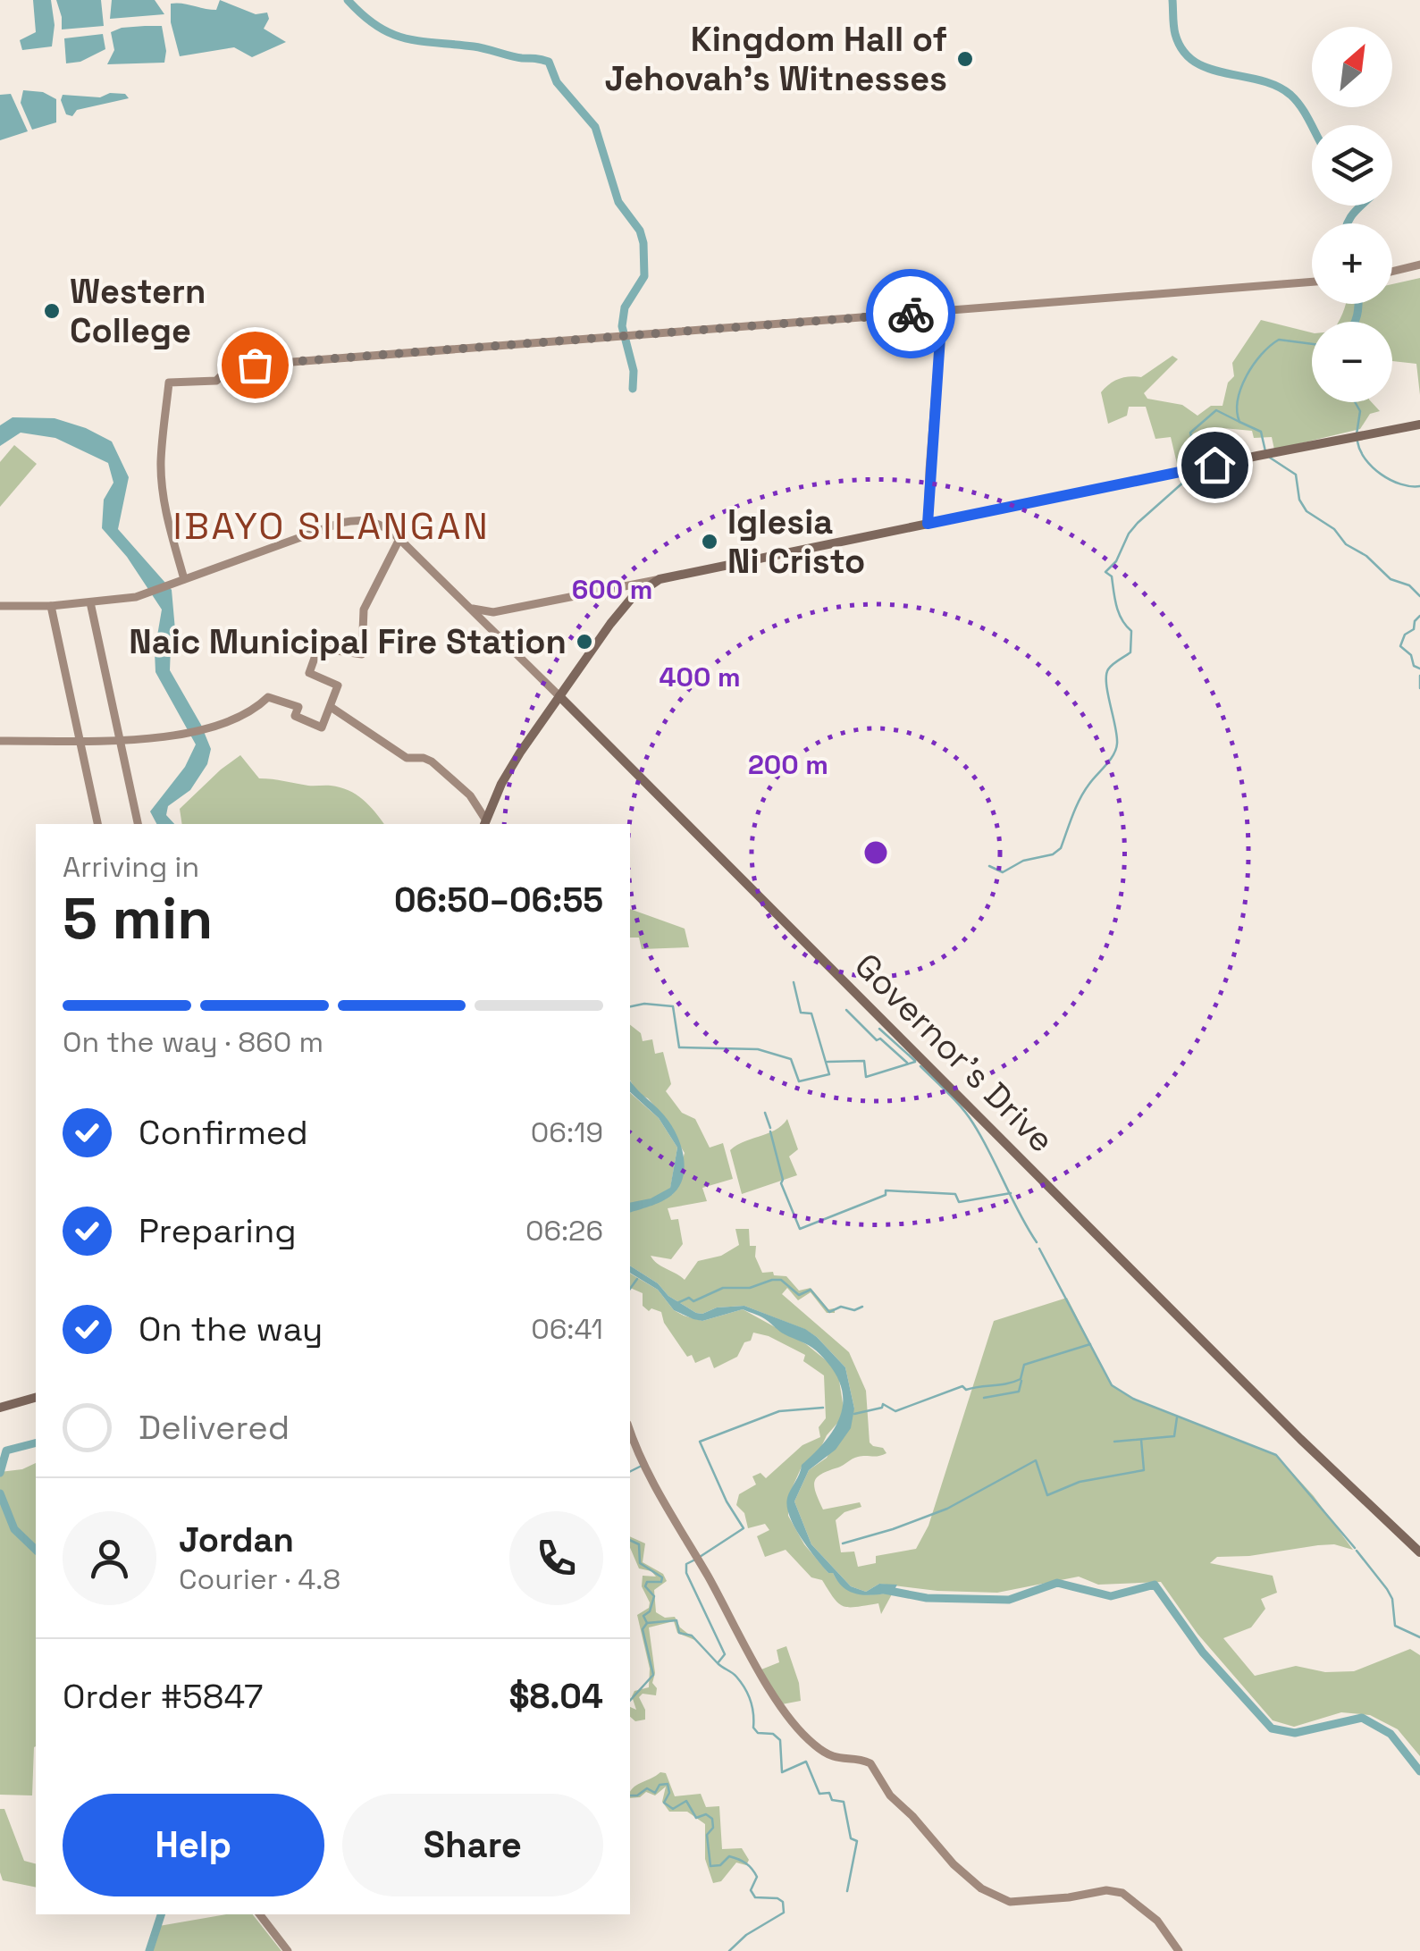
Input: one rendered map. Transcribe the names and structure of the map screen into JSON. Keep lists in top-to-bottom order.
{
  "streets": {
    "main road": ["Governor's Drive"]
  },
  "districts": ["IBAYO SILANGAN"],
  "places": [
    "Kingdom Hall of Jehovah's Witnesses",
    "Western College",
    "Iglesia Ni Cristo",
    "Naic Municipal Fire Station"
  ],
  "north": "top right",
  "page": {
    "map_buttons": ["+", "−"],
    "heading": ["5 min", "Arriving in", "06:50–06:55"],
    "panel": [
      "Jordan",
      "Courier · 4.8",
      "Order #5847",
      "$8.04"
    ],
    "bar": "On the way · 860 m",
    "list": [
      ["Confirmed", "06:19"],
      ["Preparing", "06:26"],
      ["On the way", "06:41"],
      "Delivered"
    ],
    "buttons": ["Help", "Share"]
  },
  "rings": ["600 m", "400 m", "200 m"]
}
